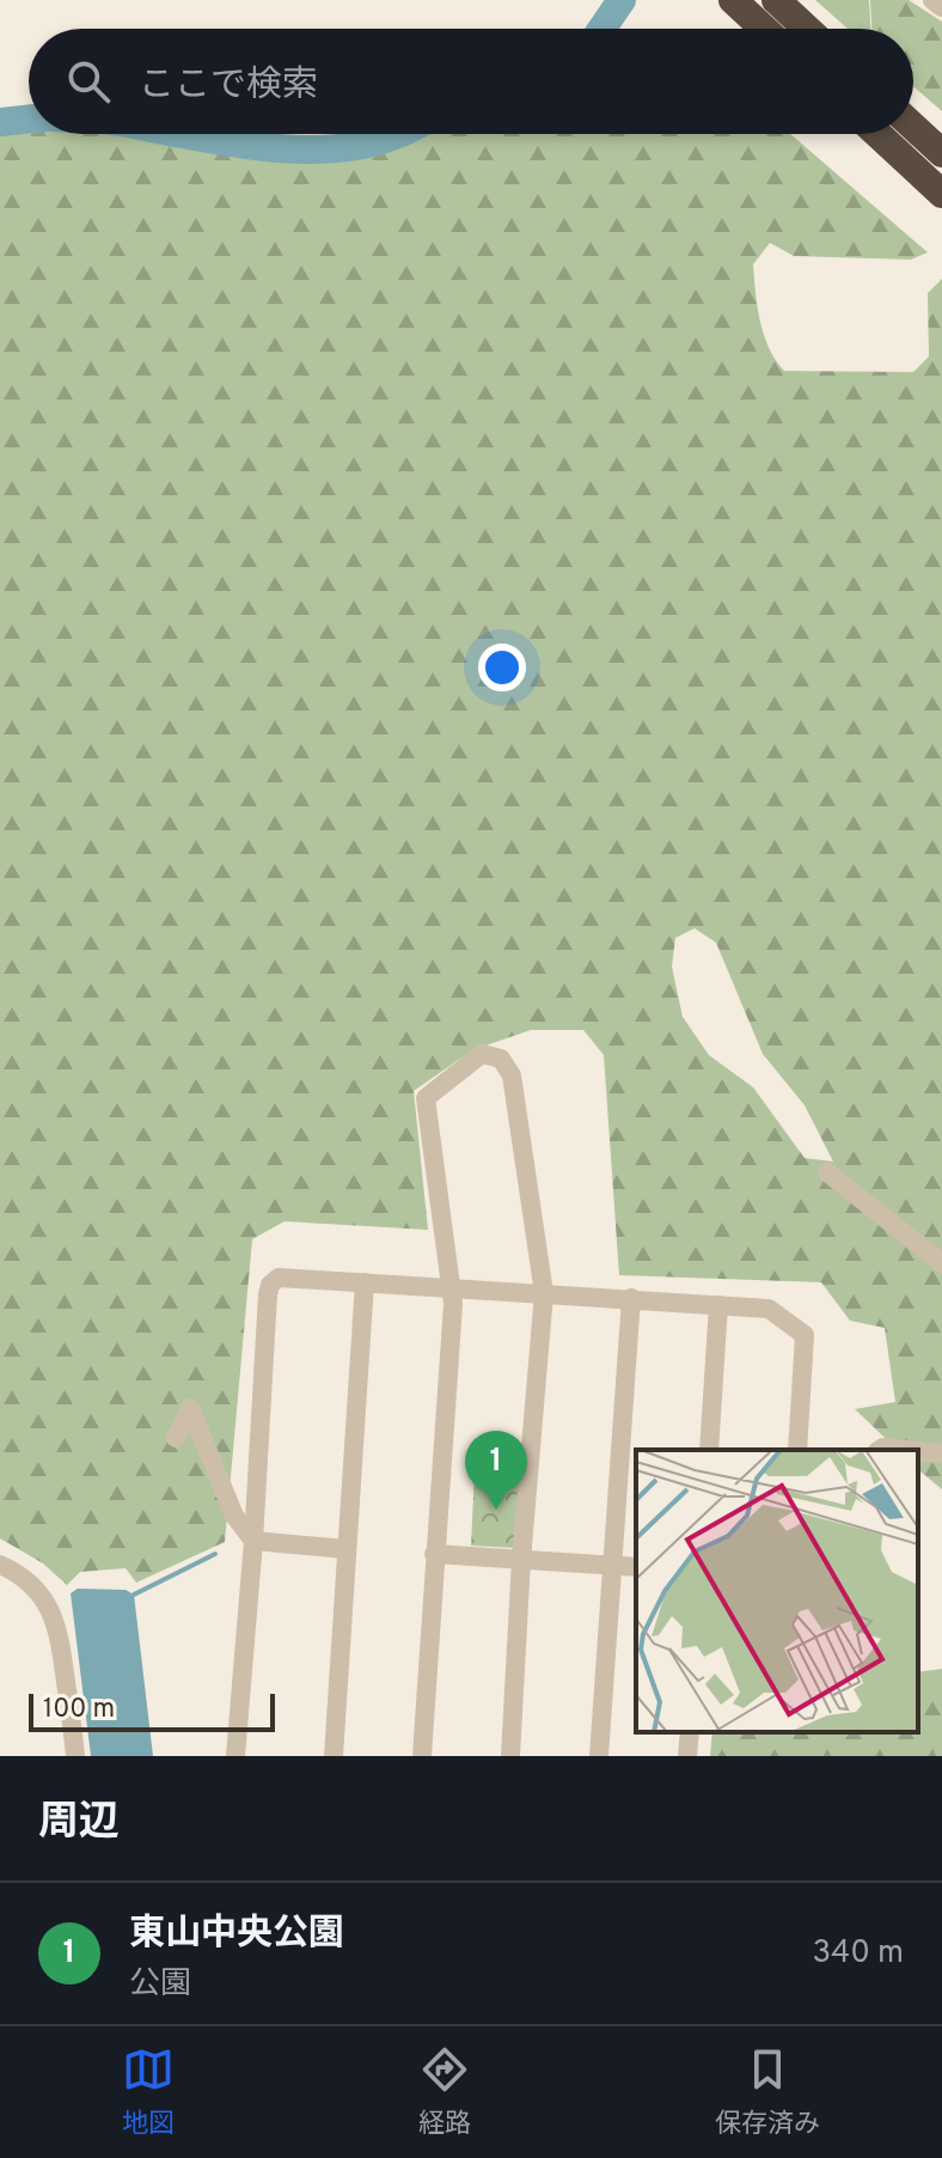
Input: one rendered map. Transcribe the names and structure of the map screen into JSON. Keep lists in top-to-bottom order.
{
  "scale_bar": "100 m",
  "page": {
    "search": "ここで検索",
    "pins": "1",
    "scale": "100 m",
    "heading": "周辺",
    "list": [
      {
        "mark": "1",
        "name": "東山中央公園",
        "note": "公園",
        "value": "340 m"
      }
    ],
    "nav": ["地図", "経路", "保存済み"]
  }
}
